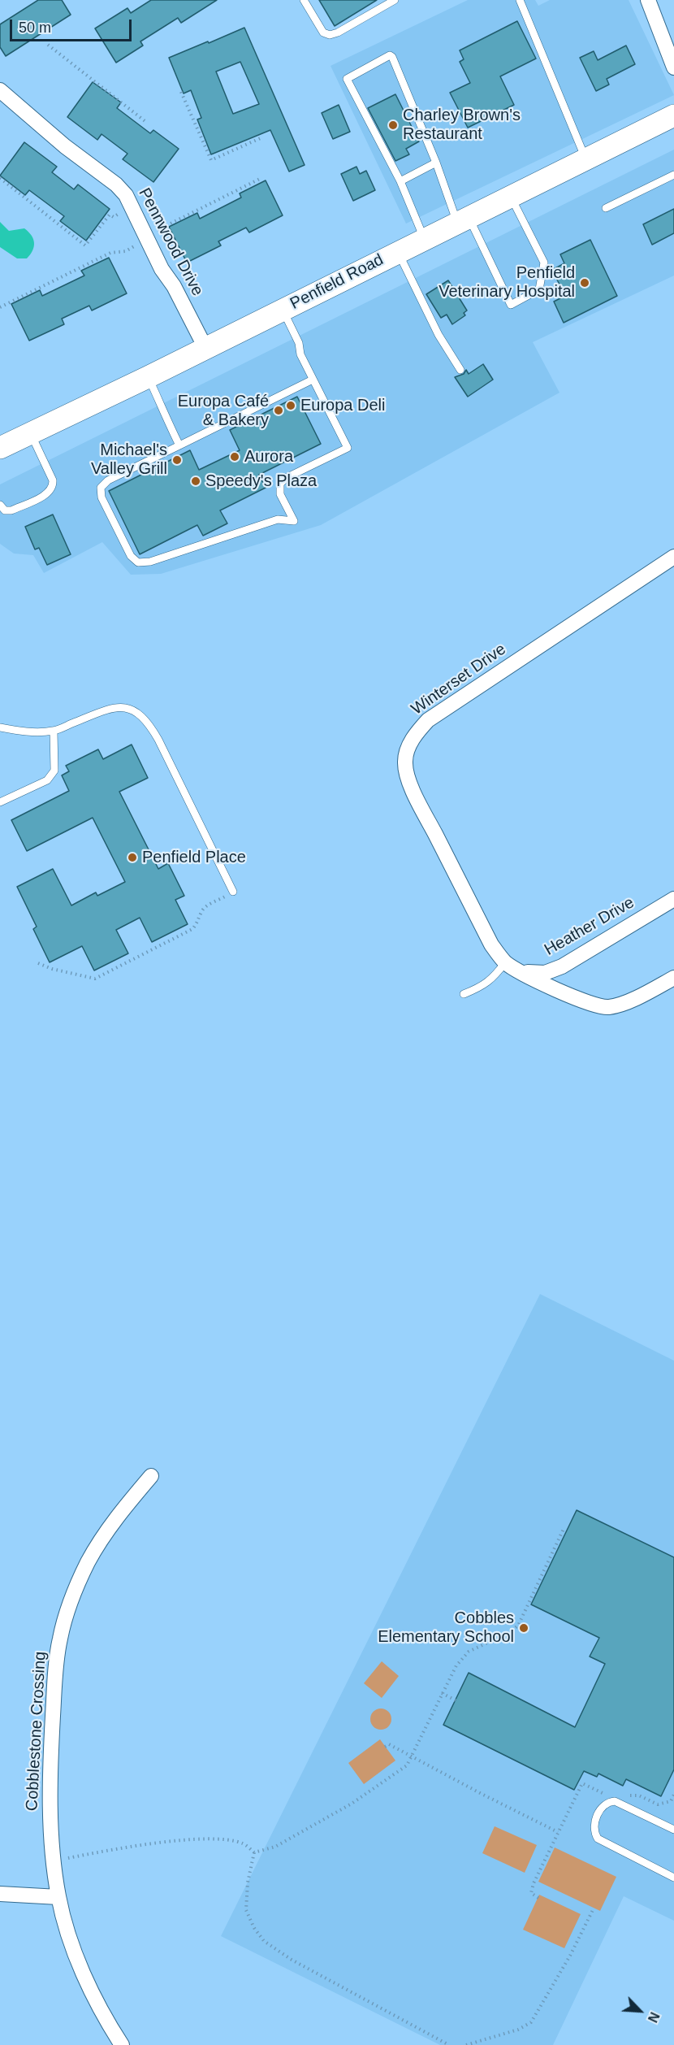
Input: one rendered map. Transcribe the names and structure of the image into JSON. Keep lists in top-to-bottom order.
{
  "streets": {
    "street": [
      "Pennwood Drive",
      "Penfield Road",
      "Winterset Drive",
      "Heather Drive",
      "Cobblestone Crossing"
    ]
  },
  "crossings": [
    ["Pennwood Drive", "Penfield Road"],
    ["Winterset Drive", "Heather Drive"]
  ],
  "places": [
    "Charley Brown's Restaurant",
    "Penfield Veterinary Hospital",
    "Europa Deli",
    "Europa Café & Bakery",
    "Aurora",
    "Michael's Valley Grill",
    "Speedy's Plaza",
    "Penfield Place",
    "Cobbles Elementary School"
  ],
  "scale_bar": "50 m",
  "north": "bottom right"
}
